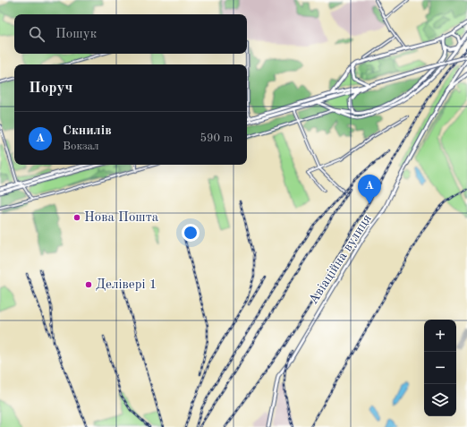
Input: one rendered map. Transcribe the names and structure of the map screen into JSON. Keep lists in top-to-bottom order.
{
  "streets": {
    "street": ["Авіаційна вулиця"]
  },
  "places": ["Нова Пошта", "Делівері 1"],
  "page": {
    "search": "Пошук",
    "heading": "Поруч",
    "list": [
      {
        "mark": "A",
        "name": "Скнилів",
        "note": "Вокзал",
        "value": "590 m"
      }
    ],
    "pins": "A",
    "map_buttons": ["+", "−"]
  }
}
